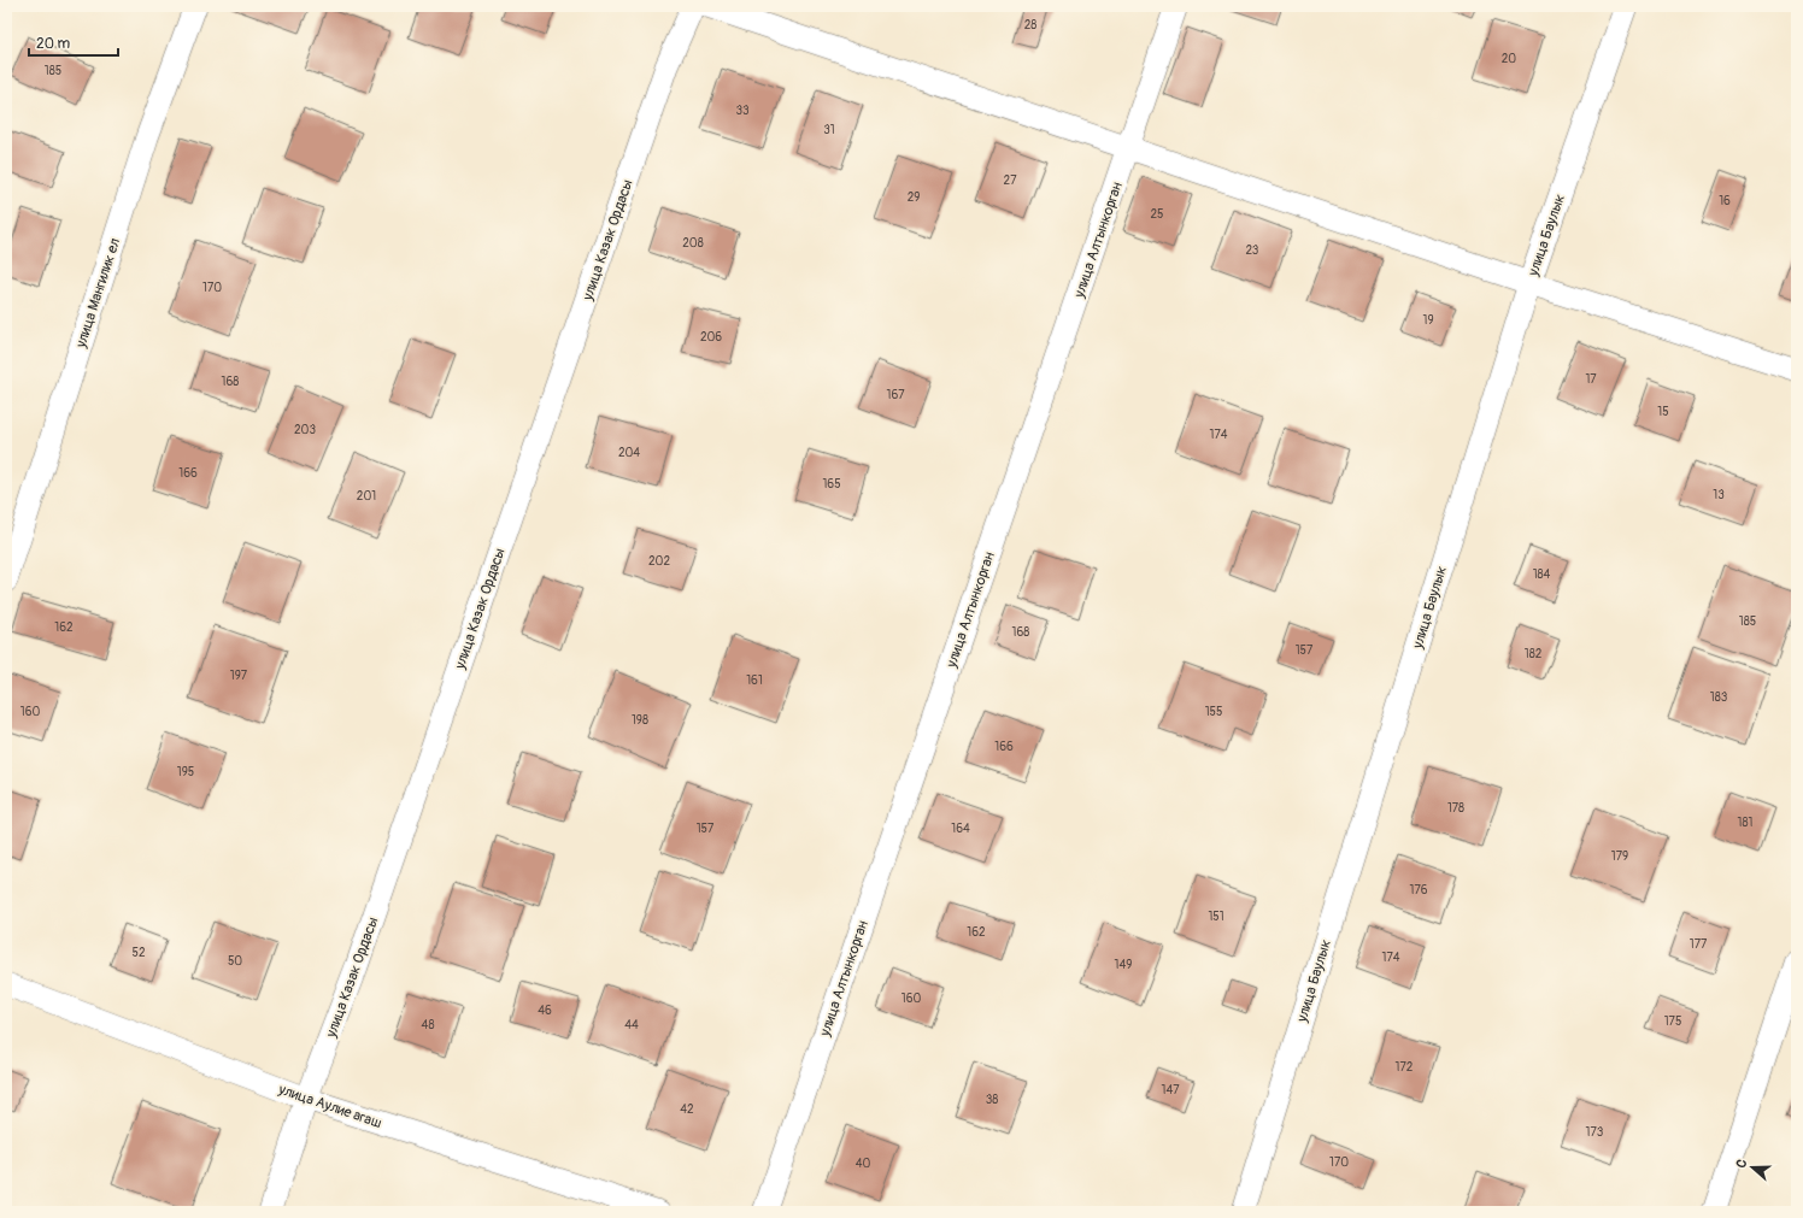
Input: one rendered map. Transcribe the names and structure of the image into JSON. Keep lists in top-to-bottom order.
{
  "streets": {
    "street": [
      "улица Баулык",
      "улица Казак Ордасы",
      "улица Алтынкорган",
      "улица Мангилик ел",
      "улица Аулие агаш"
    ]
  },
  "crossings": [
    ["улица Казак Ордасы", "улица Аулие агаш"]
  ],
  "house_numbers": [
    "28",
    "20",
    "185",
    "33",
    "31",
    "27",
    "29",
    "16",
    "25",
    "208",
    "23",
    "170",
    "19",
    "206",
    "17",
    "168",
    "167",
    "15",
    "203",
    "174",
    "204",
    "166",
    "165",
    "13",
    "201",
    "202",
    "184",
    "185",
    "162",
    "168",
    "157",
    "182",
    "197",
    "161",
    "183",
    "160",
    "155",
    "198",
    "166",
    "195",
    "178",
    "181",
    "157",
    "164",
    "179",
    "176",
    "151",
    "162",
    "177",
    "52",
    "174",
    "50",
    "149",
    "160",
    "46",
    "175",
    "48",
    "44",
    "172",
    "147",
    "38",
    "42",
    "173",
    "170",
    "40"
  ],
  "scale_bar": "20 m",
  "north": "left"
}
